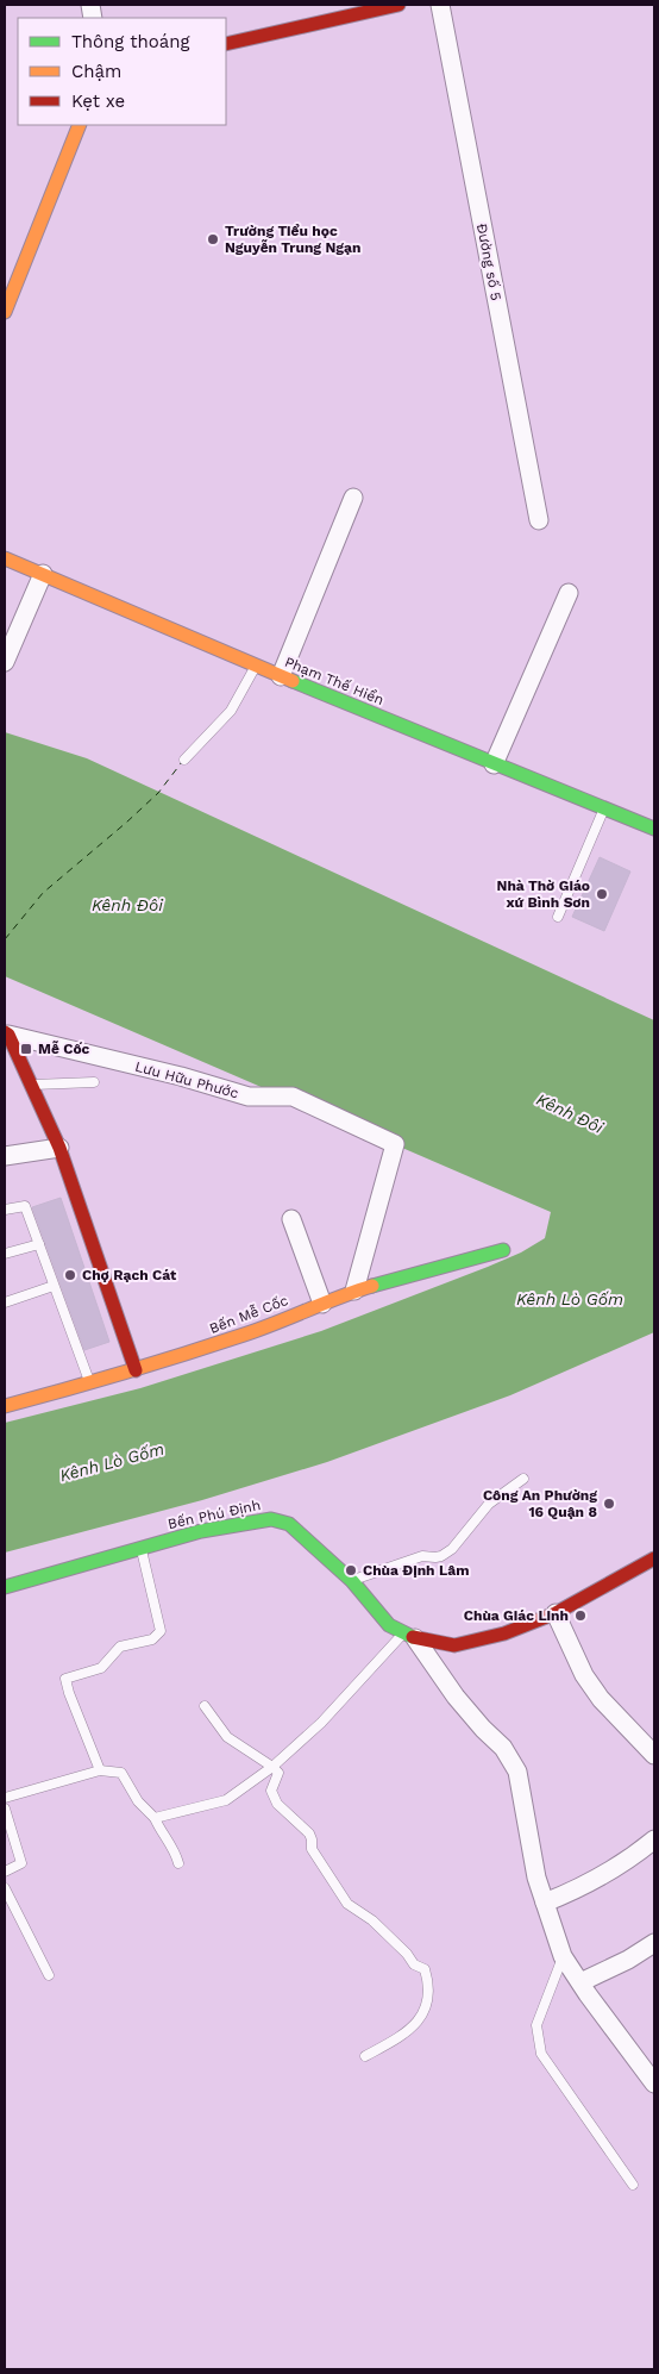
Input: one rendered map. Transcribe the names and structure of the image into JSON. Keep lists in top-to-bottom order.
{
  "streets": {
    "street": [
      "Đường số 5",
      "Phạm Thế Hiển",
      "Lưu Hữu Phước",
      "Bến Mễ Cốc",
      "Bến Phú Định"
    ]
  },
  "crossings": [
    ["Lưu Hữu Phước", "Bến Mễ Cốc"]
  ],
  "water": ["Kênh Đôi", "Kênh Lò Gốm"],
  "places": {
    "other": [
      "Trường Tiểu học Nguyễn Trung Ngạn",
      "Nhà Thờ Giáo xứ Bình Sơn",
      "Chợ Rạch Cát",
      "Công An Phường 16 Quận 8",
      "Chùa Định Lâm",
      "Chùa Giác Linh"
    ],
    "transit": ["Mễ Cốc"]
  },
  "legend": ["Thông thoáng", "Chậm", "Kẹt xe"]
}
